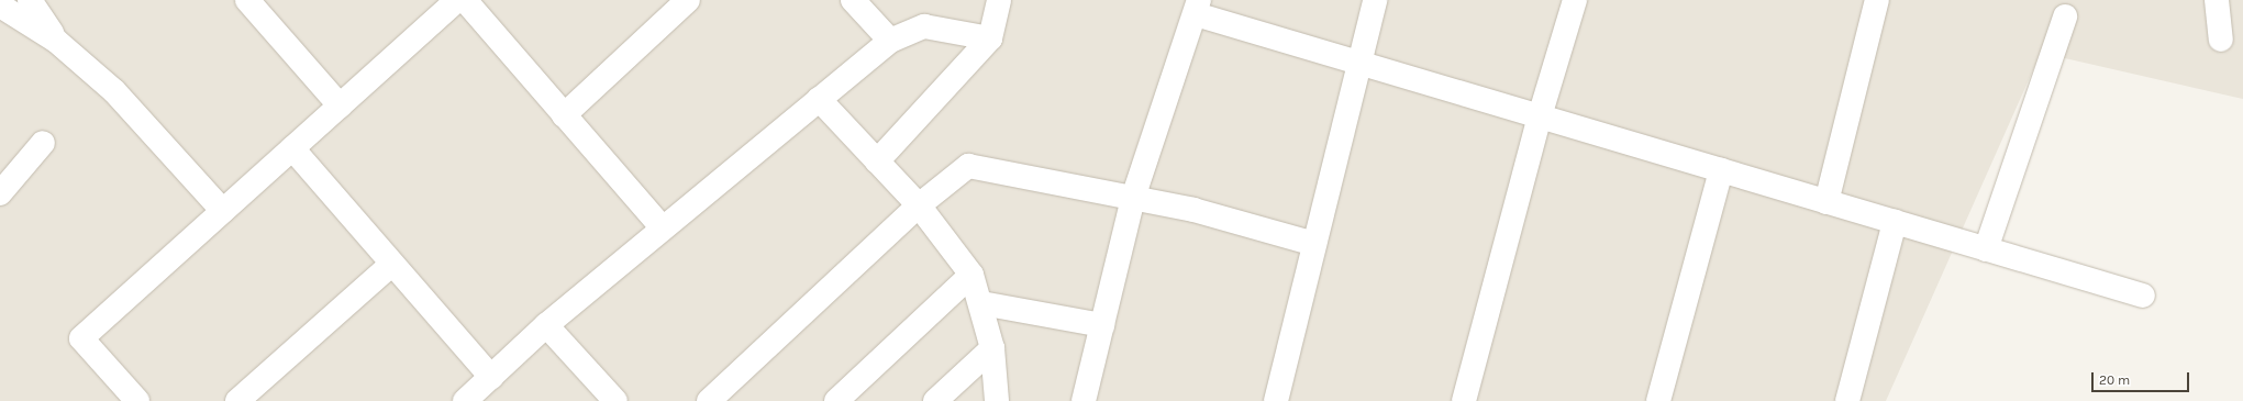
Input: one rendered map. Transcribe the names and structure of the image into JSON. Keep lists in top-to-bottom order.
{
  "scale_bar": "20 m"
}
